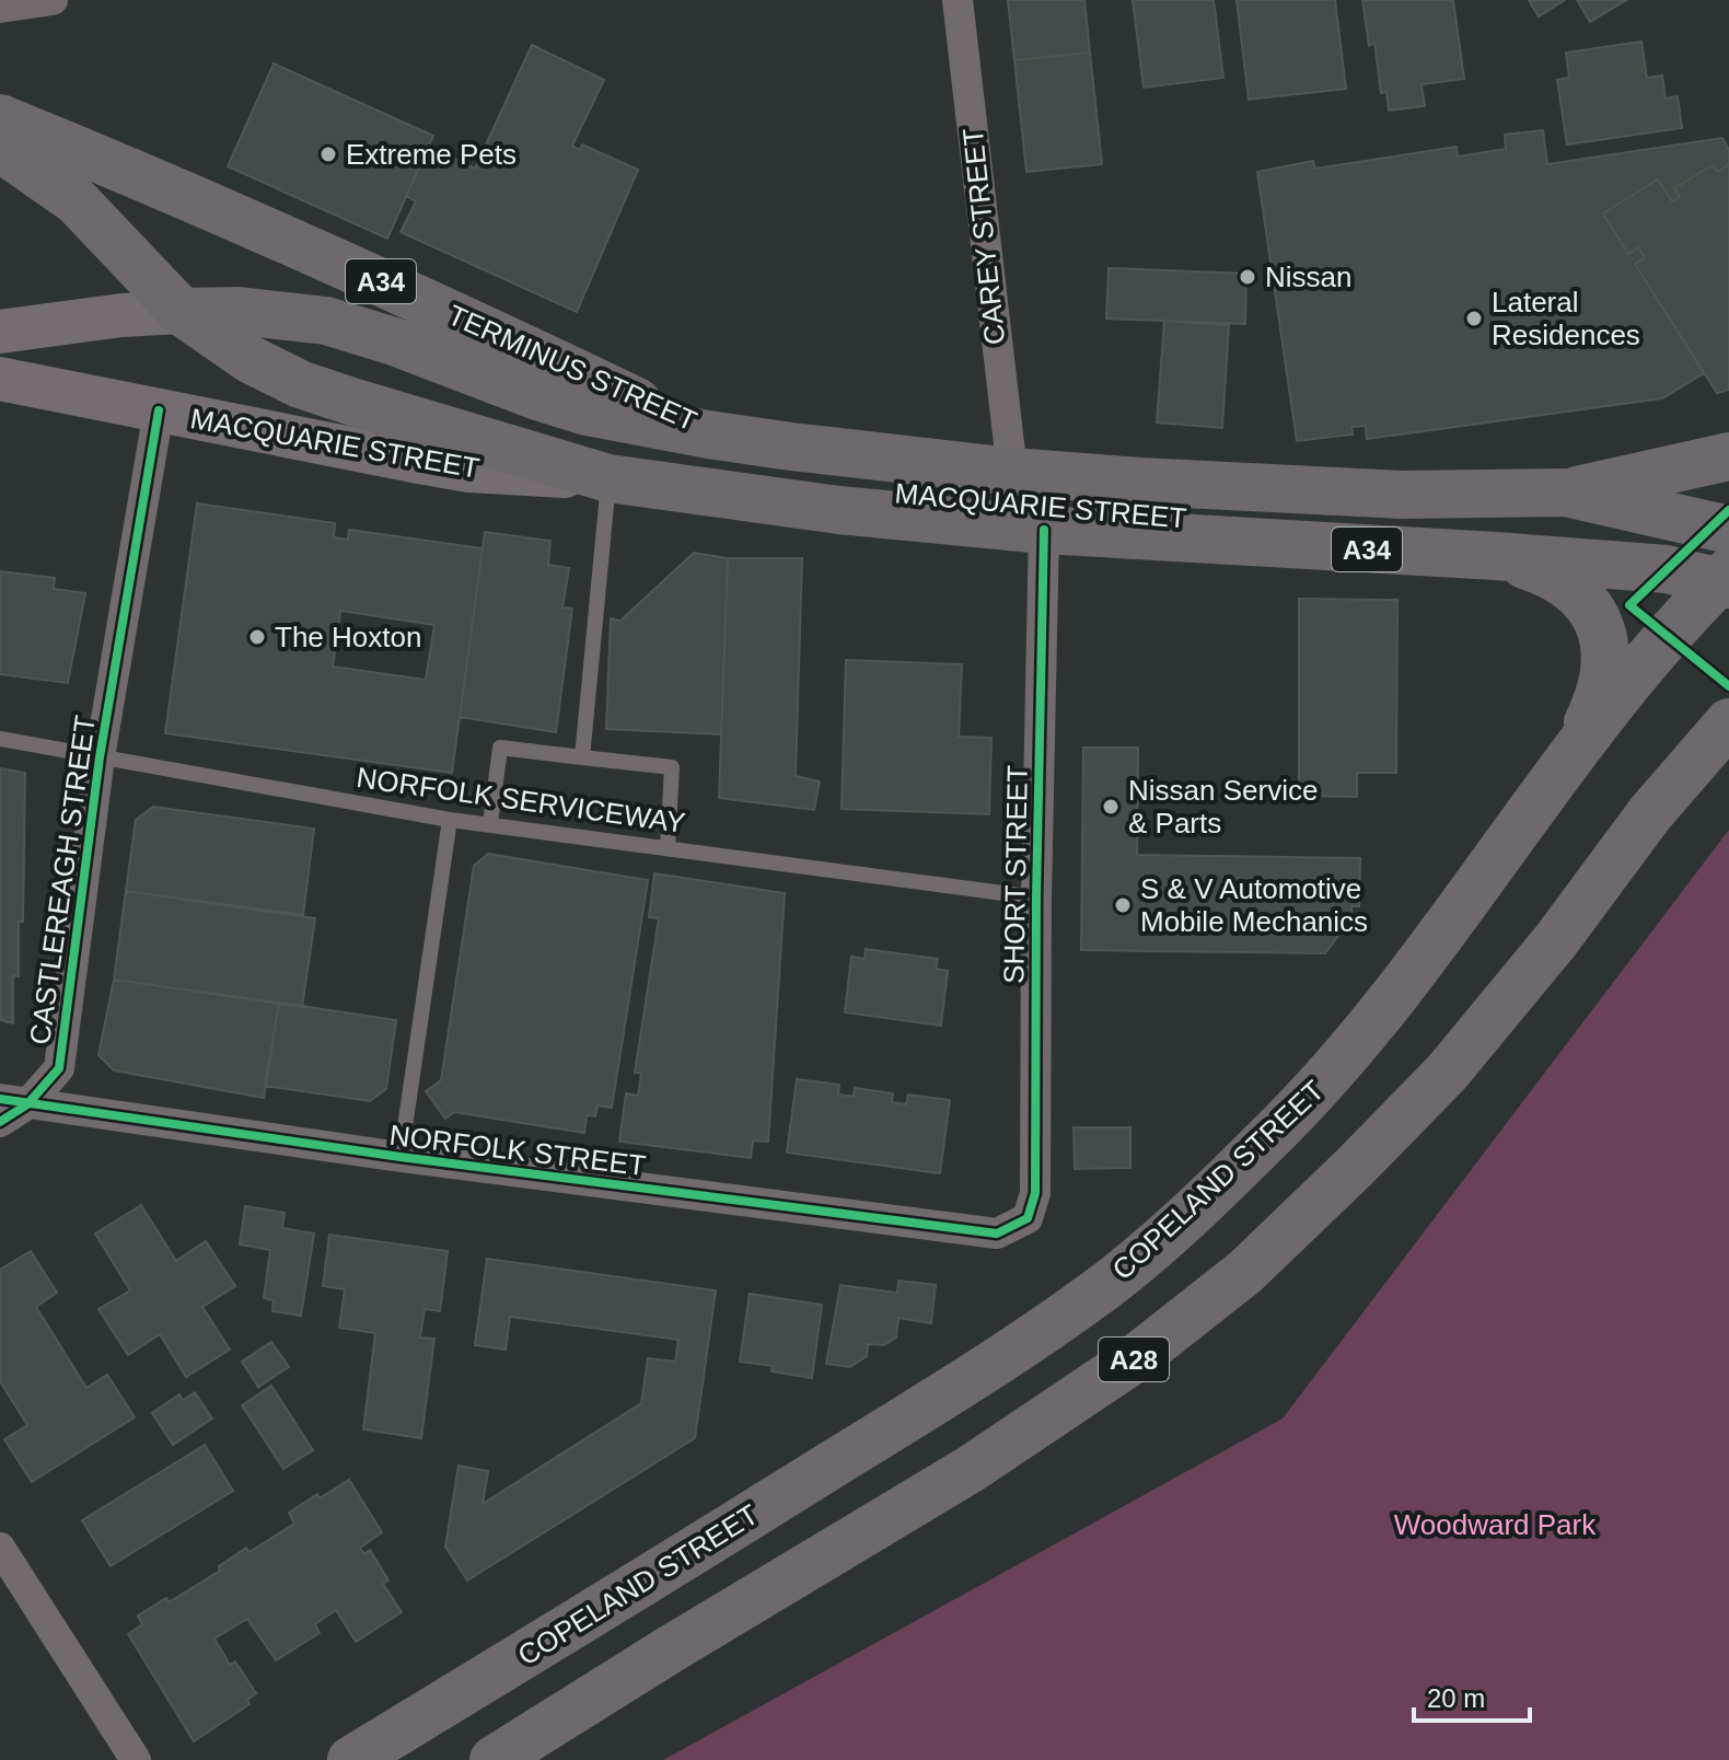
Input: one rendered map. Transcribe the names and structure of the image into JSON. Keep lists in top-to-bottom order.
{
  "streets": {
    "highway": [
      "A34",
      "TERMINUS STREET",
      "MACQUARIE STREET",
      "COPELAND STREET",
      "A28"
    ],
    "street": [
      "CAREY STREET",
      "SHORT STREET",
      "CASTLEREAGH STREET",
      "NORFOLK STREET"
    ],
    "lane": ["NORFOLK SERVICEWAY"]
  },
  "crossings": [
    ["CAREY STREET", "MACQUARIE STREET"],
    ["A34", "MACQUARIE STREET"],
    ["TERMINUS STREET", "MACQUARIE STREET"],
    ["MACQUARIE STREET", "SHORT STREET"],
    ["MACQUARIE STREET", "CASTLEREAGH STREET"],
    ["MACQUARIE STREET", "COPELAND STREET"],
    ["NORFOLK SERVICEWAY", "SHORT STREET"],
    ["NORFOLK SERVICEWAY", "CASTLEREAGH STREET"],
    ["SHORT STREET", "NORFOLK STREET"],
    ["CASTLEREAGH STREET", "NORFOLK STREET"]
  ],
  "parks": ["Woodward Park"],
  "places": [
    "Extreme Pets",
    "Nissan",
    "Lateral Residences",
    "The Hoxton",
    "Nissan Service & Parts",
    "S & V Automotive Mobile Mechanics"
  ],
  "scale_bar": "20 m"
}
